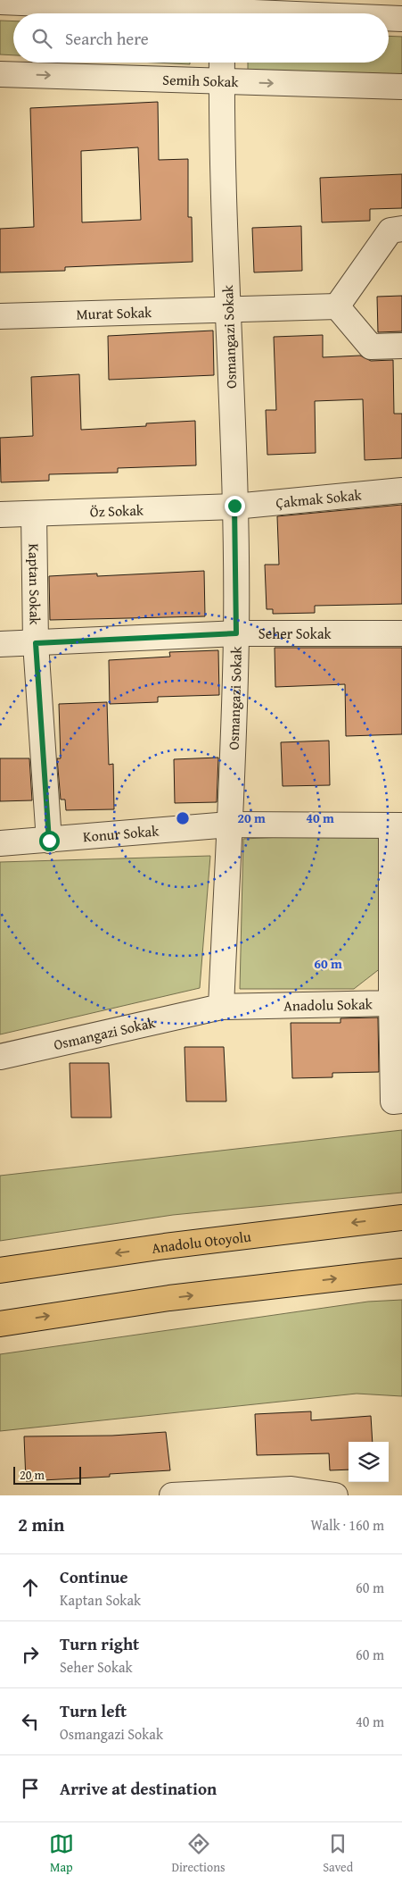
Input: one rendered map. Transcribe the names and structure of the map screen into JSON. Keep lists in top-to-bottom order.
{
  "streets": {
    "highway": ["Anadolu Otoyolu"],
    "street": [
      "Semih Sokak",
      "Murat Sokak",
      "Osmangazi Sokak",
      "Çakmak Sokak",
      "Öz Sokak",
      "Kaptan Sokak",
      "Seher Sokak",
      "Konur Sokak",
      "Anadolu Sokak"
    ]
  },
  "crossings": [
    ["Semih Sokak", "Osmangazi Sokak"],
    ["Murat Sokak", "Osmangazi Sokak"],
    ["Osmangazi Sokak", "Çakmak Sokak"],
    ["Osmangazi Sokak", "Öz Sokak"],
    ["Osmangazi Sokak", "Seher Sokak"],
    ["Osmangazi Sokak", "Konur Sokak"],
    ["Osmangazi Sokak", "Anadolu Sokak"],
    ["Çakmak Sokak", "Öz Sokak"],
    ["Öz Sokak", "Kaptan Sokak"],
    ["Kaptan Sokak", "Seher Sokak"],
    ["Kaptan Sokak", "Konur Sokak"],
    ["Konur Sokak", "Anadolu Sokak"]
  ],
  "scale_bar": "20 m",
  "page": {
    "search": "Search here",
    "scale": "20 m",
    "heading": ["2 min", "Walk · 160 m"],
    "list": [
      ["Continue", "Kaptan Sokak", "60 m"],
      ["Turn right", "Seher Sokak", "60 m"],
      ["Turn left", "Osmangazi Sokak", "40 m"],
      "Arrive at destination"
    ],
    "nav": ["Map", "Directions", "Saved"]
  },
  "rings": ["20 m", "40 m", "60 m"]
}
